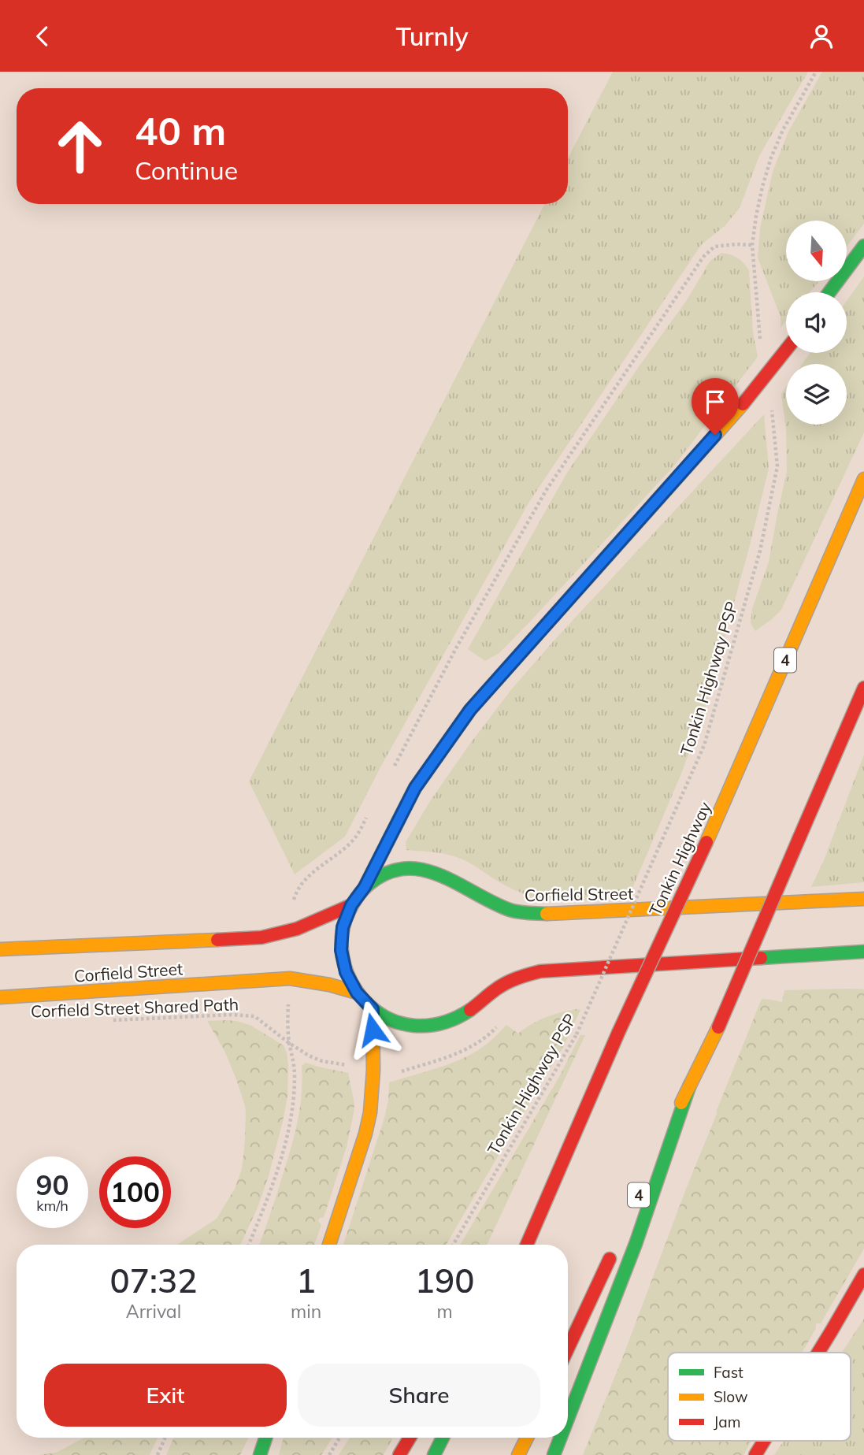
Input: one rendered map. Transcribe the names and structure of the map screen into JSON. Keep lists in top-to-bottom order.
{
  "streets": {
    "main road": ["4", "Tonkin Highway", "Corfield Street"],
    "path": ["Tonkin Highway PSP", "Corfield Street Shared Path"]
  },
  "legend": ["Fast", "Slow", "Jam"],
  "north": "bottom",
  "page": {
    "header": "Turnly",
    "turn": ["40 m", "Continue"],
    "speed": "90 km/h",
    "limit": "100",
    "eta": [
      "07:32",
      "Arrival",
      "1",
      "min",
      "190",
      "m"
    ],
    "buttons": ["Exit", "Share"]
  }
}
